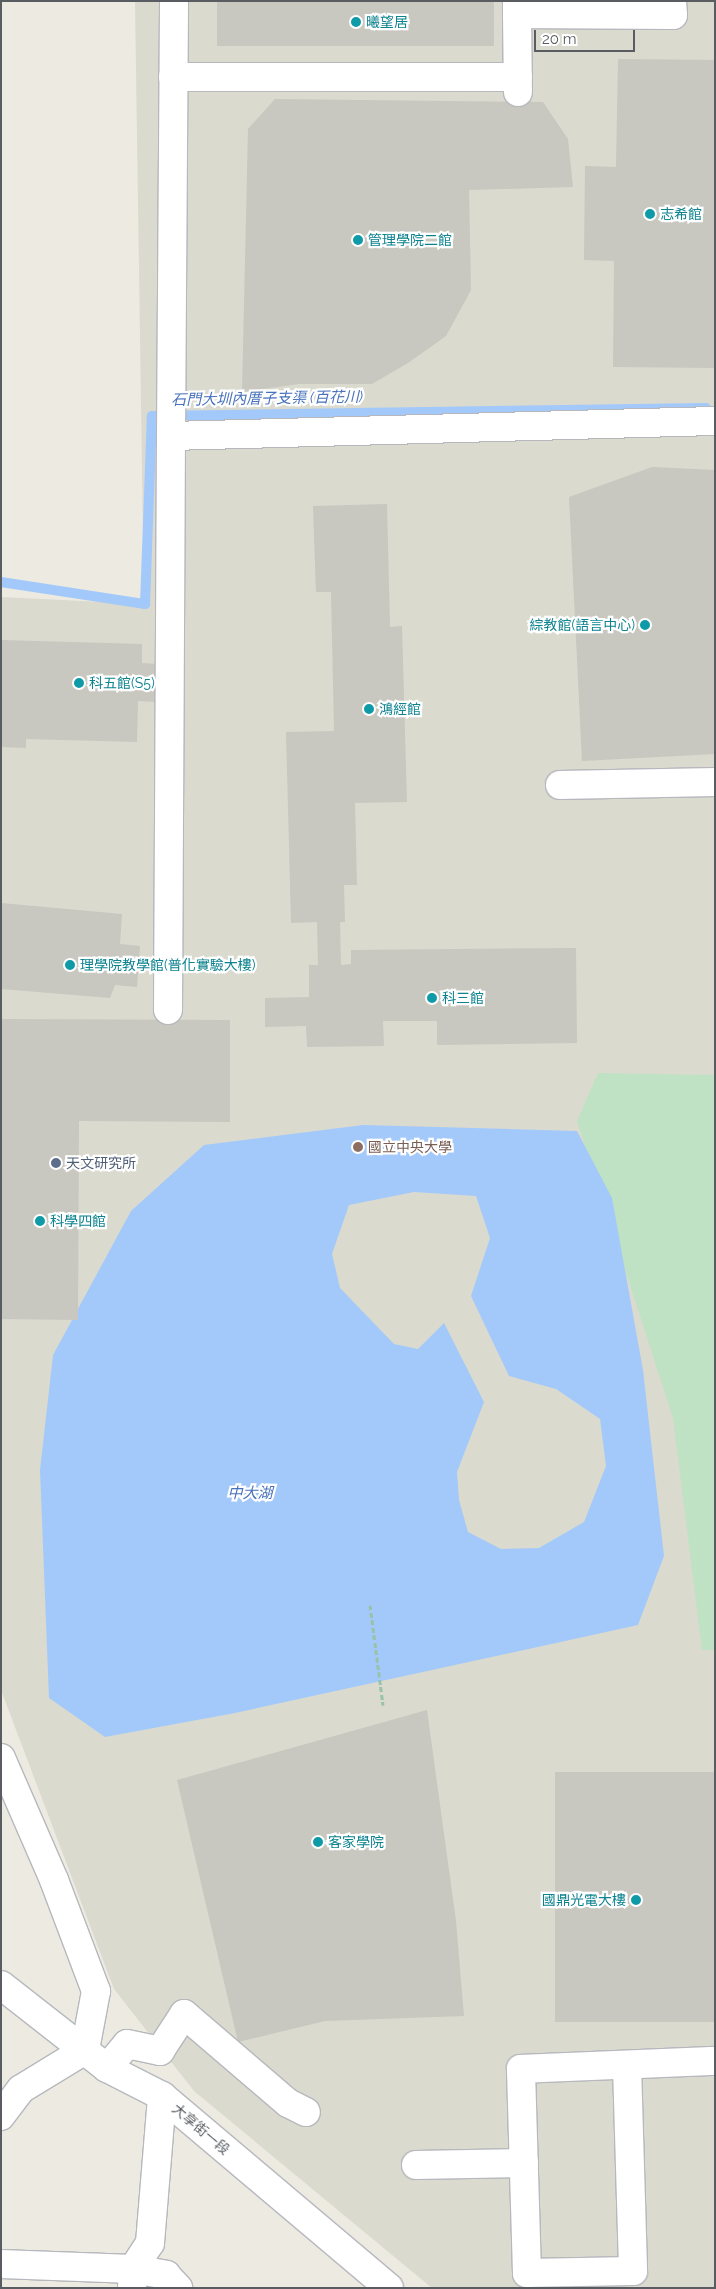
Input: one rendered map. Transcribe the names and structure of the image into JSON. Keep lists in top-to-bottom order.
{
  "streets": {
    "street": ["大享街一段"]
  },
  "water": ["石門大圳內厝子支渠 (百花川)", "中大湖"],
  "places": [
    "曦望居",
    "志希館",
    "管理學院二館",
    "綜教館(語言中心)",
    "科五館(S5)",
    "鴻經館",
    "理學院教學館(普化實驗大樓)",
    "科三館",
    "國立中央大學",
    "天文研究所",
    "科學四館",
    "客家學院",
    "國鼎光電大樓"
  ],
  "scale_bar": "20 m"
}
